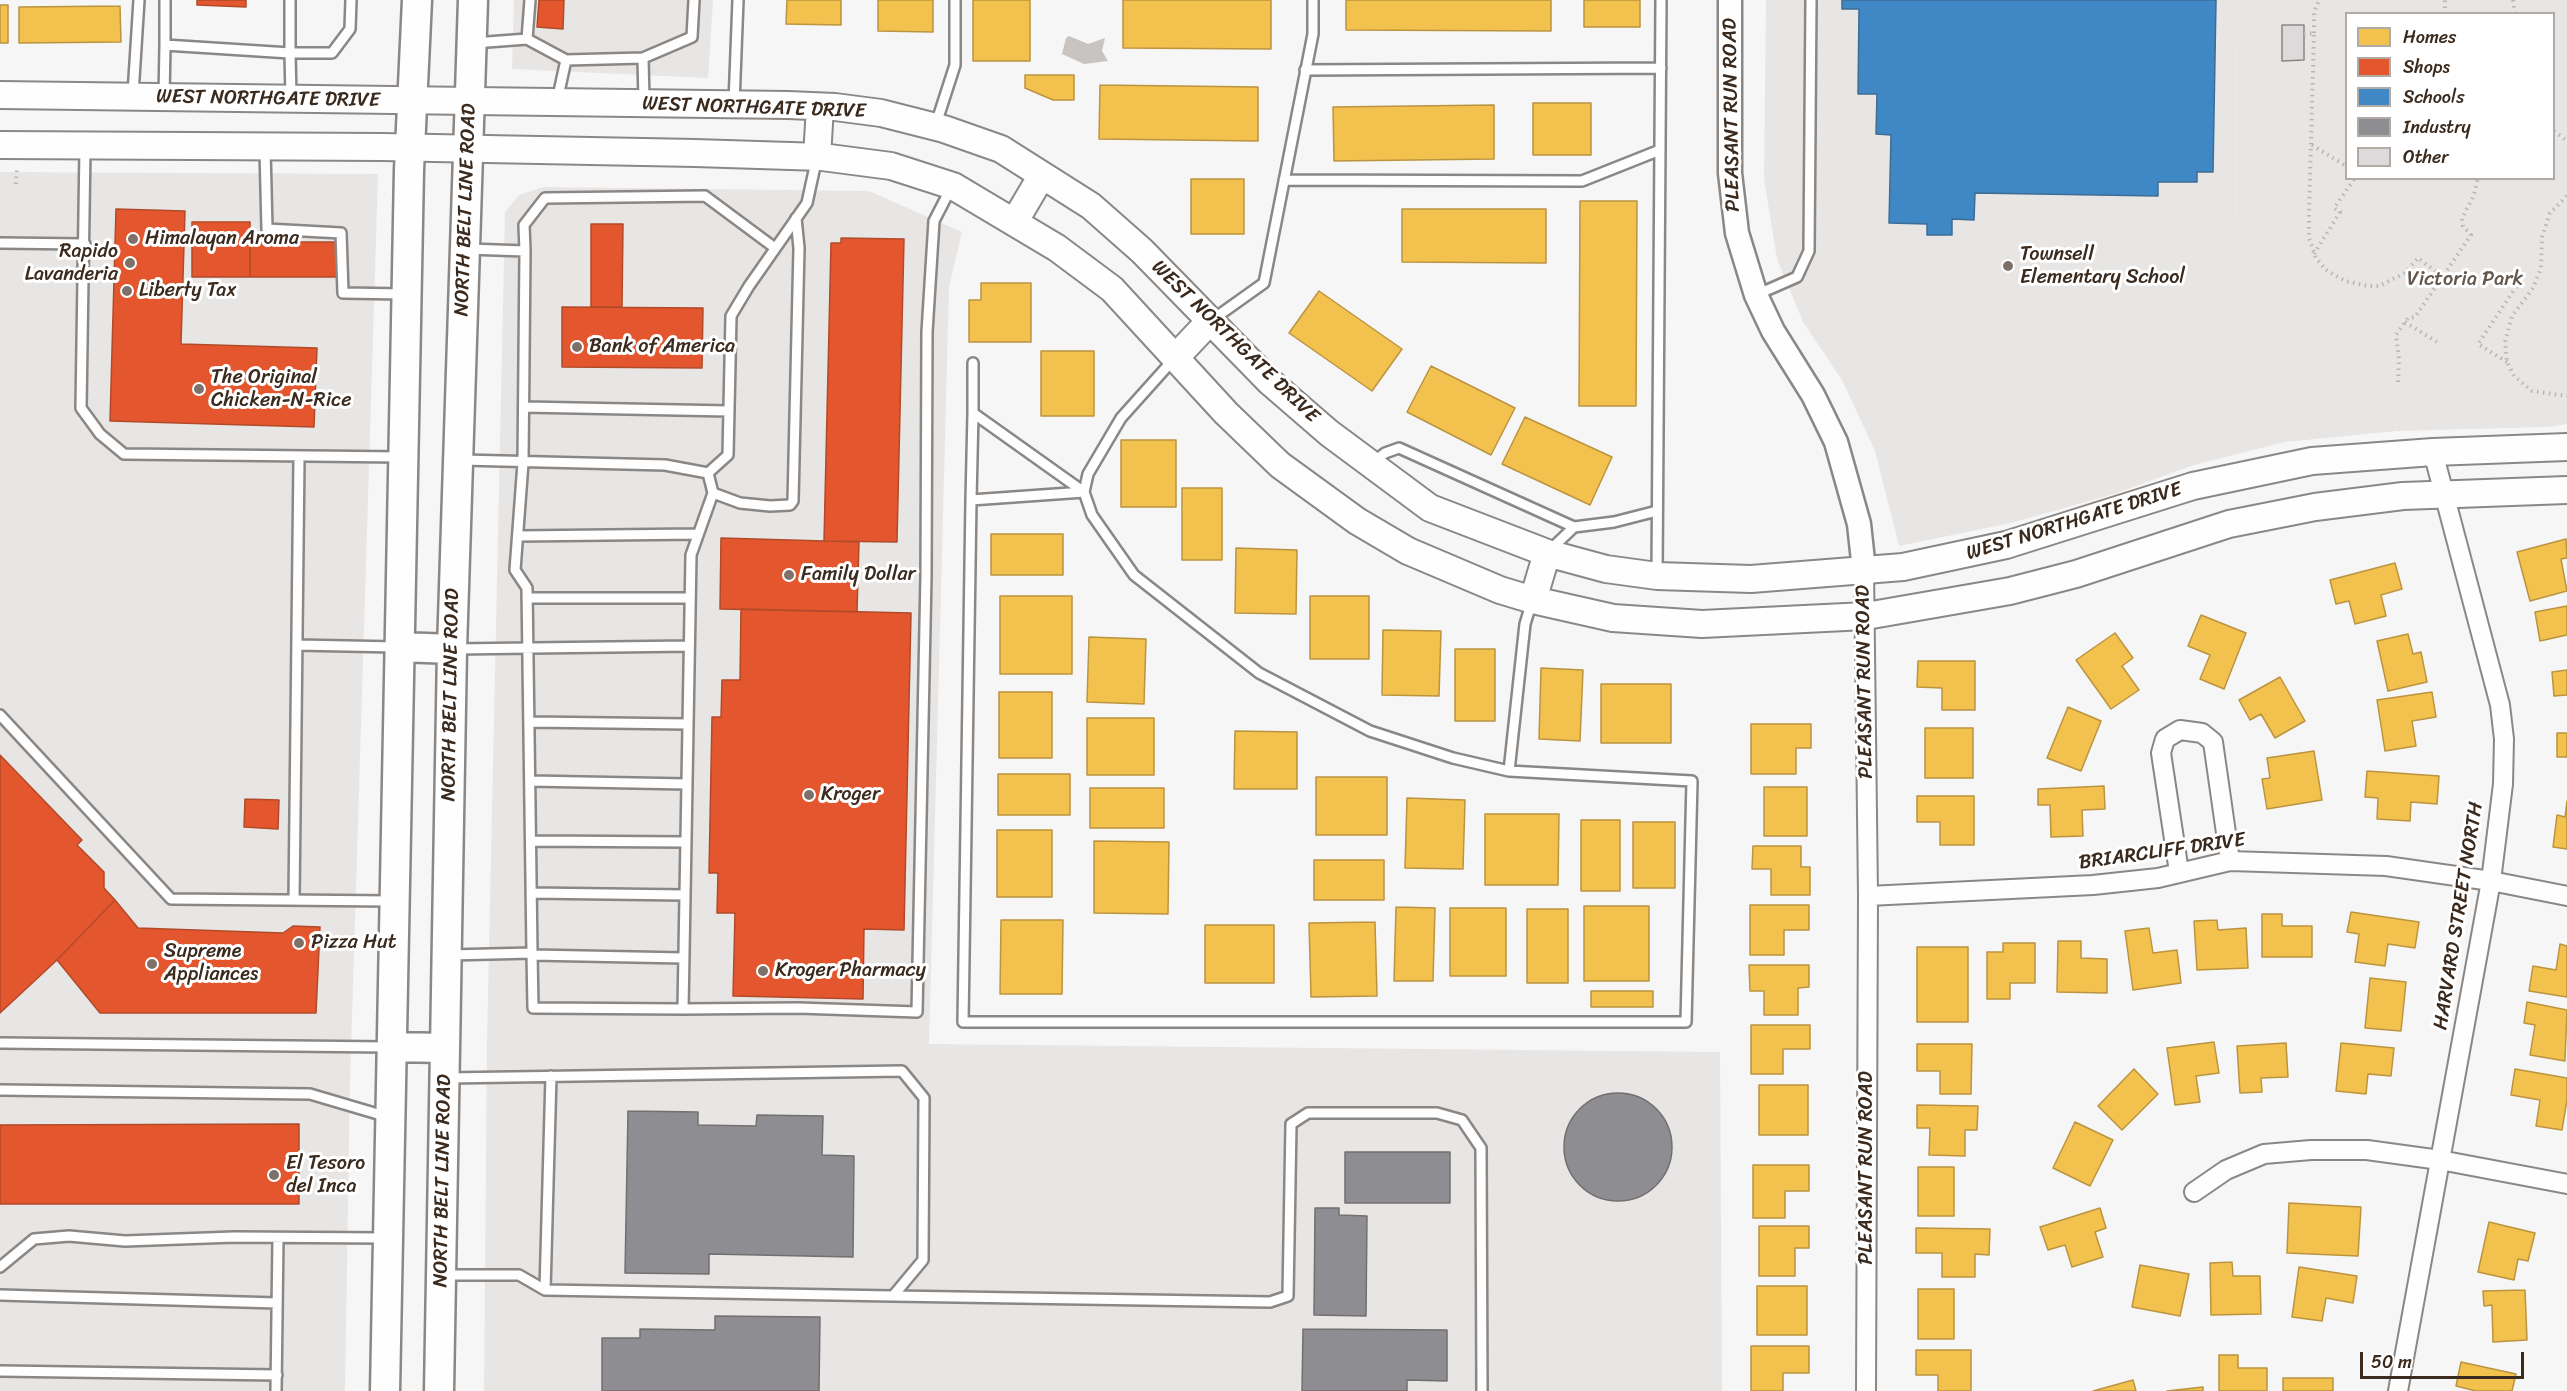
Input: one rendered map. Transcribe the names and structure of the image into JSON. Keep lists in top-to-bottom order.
{
  "streets": {
    "main road": ["WEST NORTHGATE DRIVE", "NORTH BELT LINE ROAD"],
    "street": ["PLEASANT RUN ROAD", "BRIARCLIFF DRIVE", "HARVARD STREET NORTH"]
  },
  "crossings": [
    ["WEST NORTHGATE DRIVE", "PLEASANT RUN ROAD"],
    ["WEST NORTHGATE DRIVE", "NORTH BELT LINE ROAD"],
    ["WEST NORTHGATE DRIVE", "HARVARD STREET NORTH"],
    ["PLEASANT RUN ROAD", "BRIARCLIFF DRIVE"],
    ["BRIARCLIFF DRIVE", "HARVARD STREET NORTH"]
  ],
  "parks": ["Victoria Park"],
  "places": [
    "Himalayan Aroma",
    "Rapido Lavanderia",
    "Townsell Elementary School",
    "Liberty Tax",
    "Bank of America",
    "The Original Chicken-N-Rice",
    "Family Dollar",
    "Kroger",
    "Pizza Hut",
    "Supreme Appliances",
    "Kroger Pharmacy",
    "El Tesoro del Inca"
  ],
  "legend": [
    "Homes",
    "Shops",
    "Schools",
    "Industry",
    "Other"
  ],
  "scale_bar": "50 m"
}
